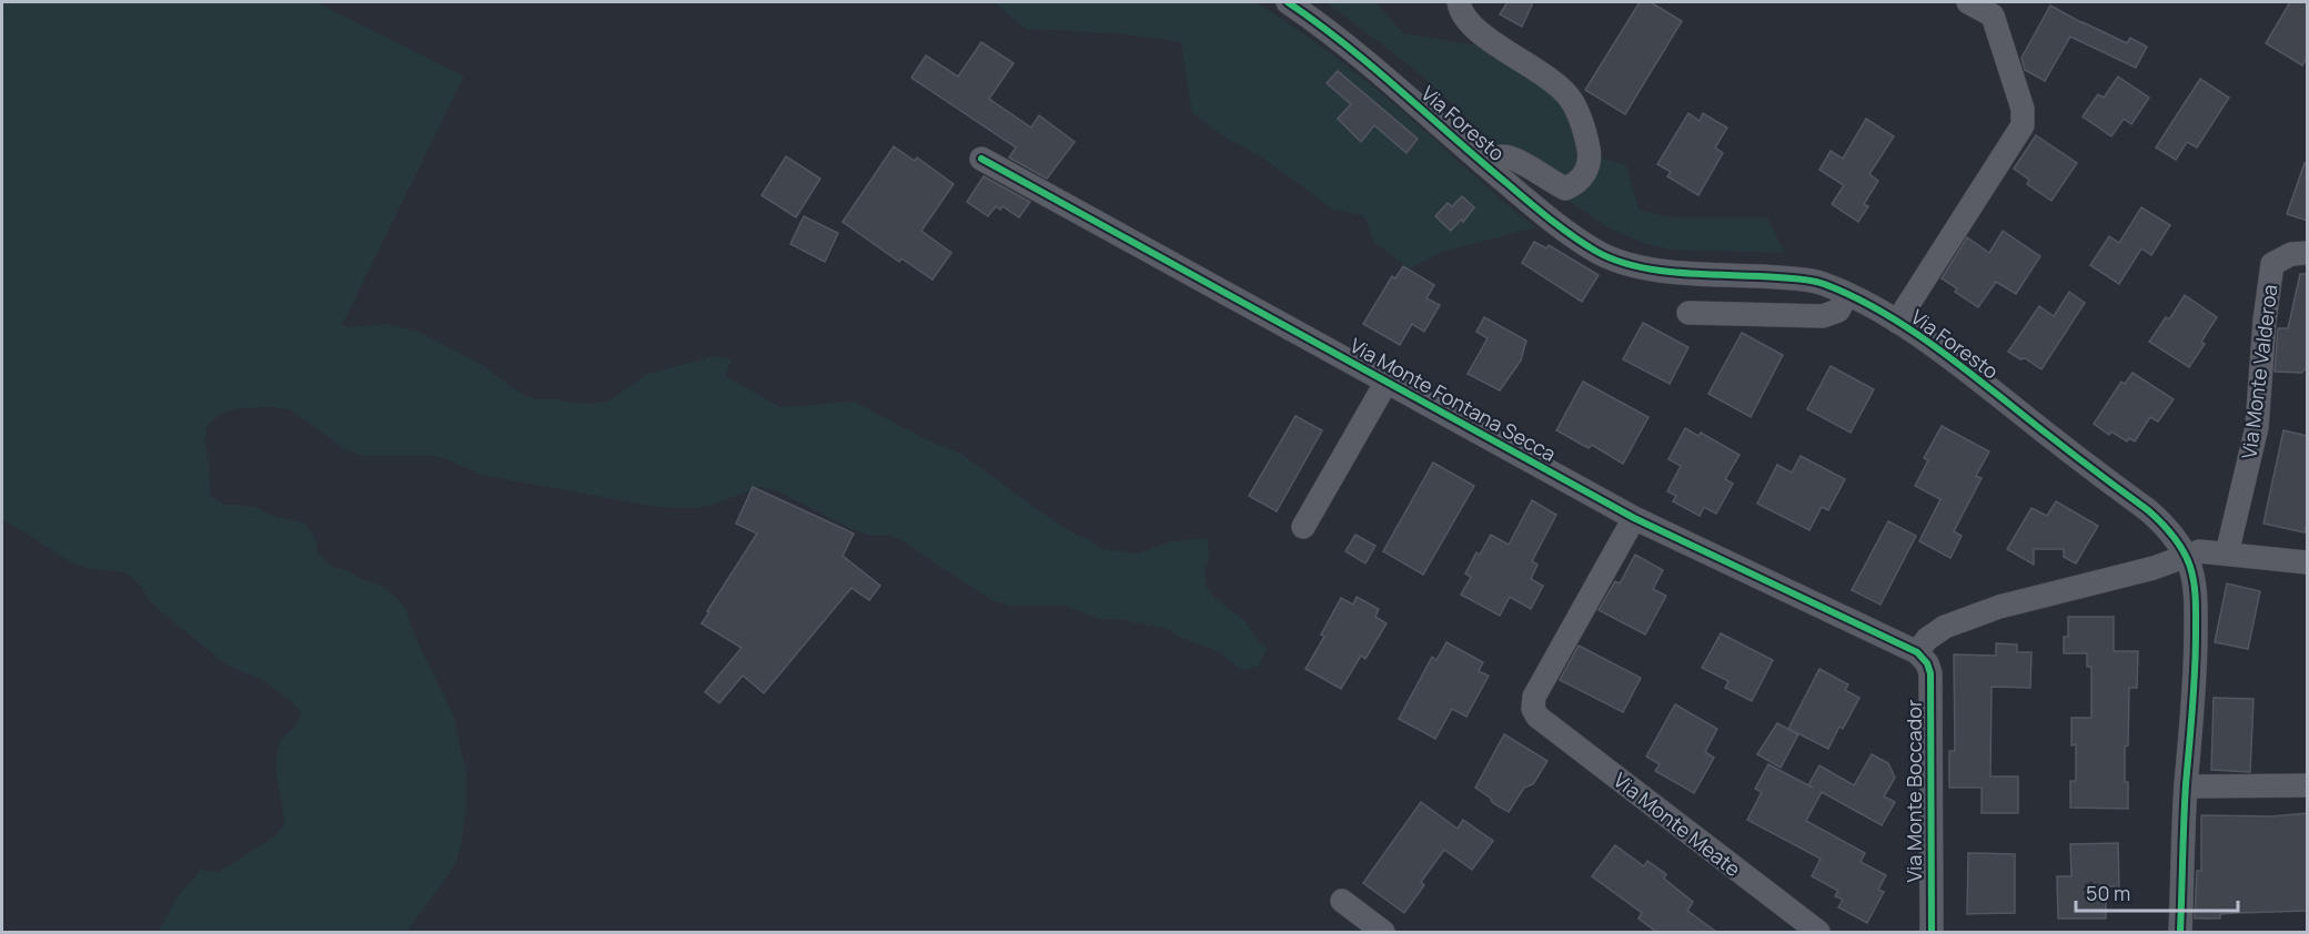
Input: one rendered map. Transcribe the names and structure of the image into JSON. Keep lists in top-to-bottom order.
{
  "streets": {
    "street": [
      "Via Foresto",
      "Via Monte Valderoa",
      "Via Monte Fontana Secca",
      "Via Monte Boccador",
      "Via Monte Meate"
    ]
  },
  "crossings": [
    ["Via Monte Fontana Secca", "Via Monte Boccador"],
    ["Via Monte Fontana Secca", "Via Monte Meate"]
  ],
  "scale_bar": "50 m"
}
